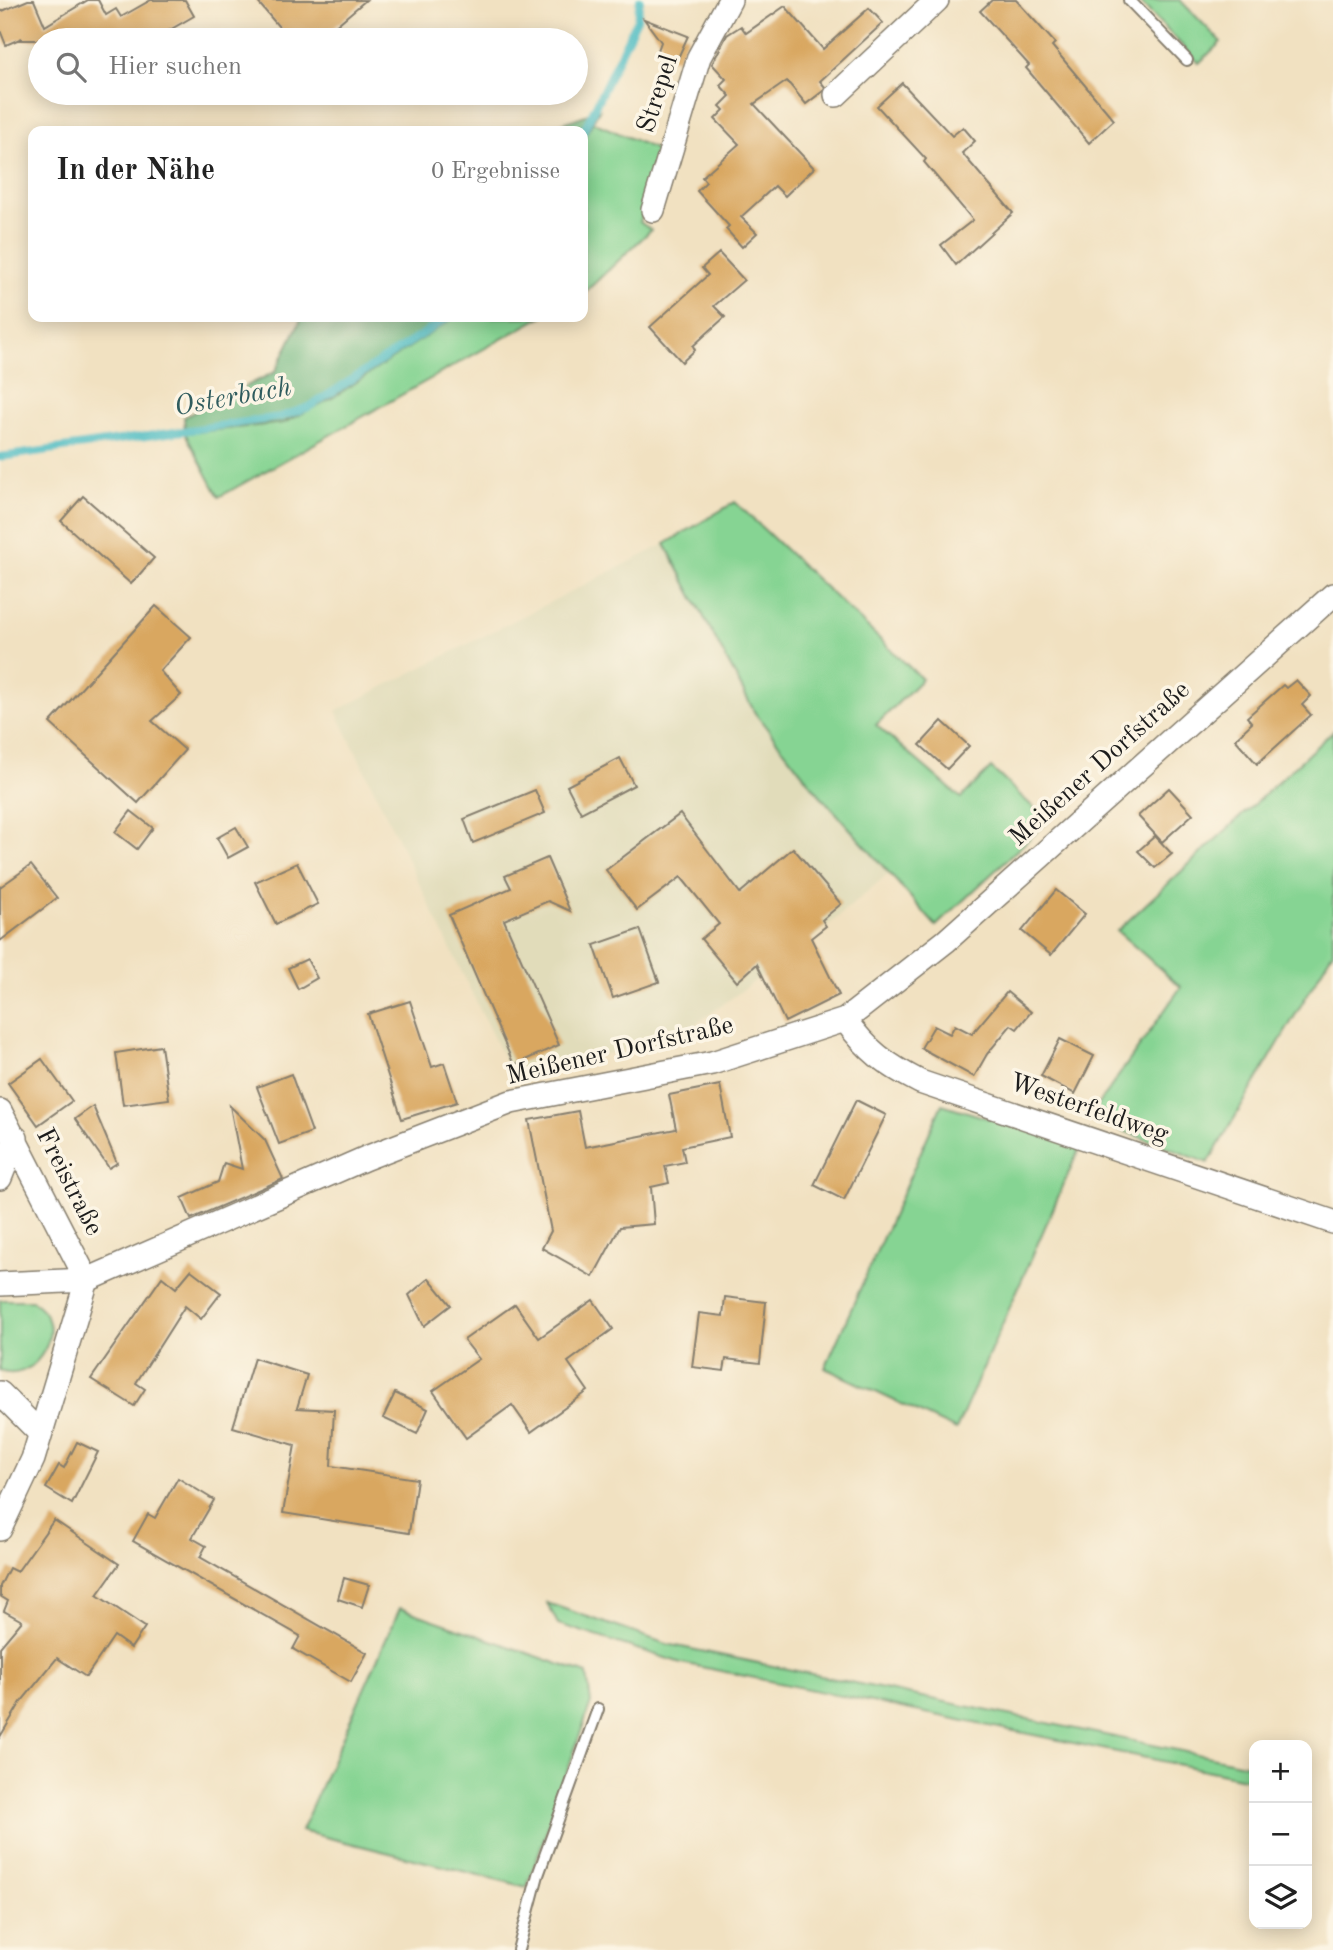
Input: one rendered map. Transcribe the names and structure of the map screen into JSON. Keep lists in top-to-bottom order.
{
  "streets": {
    "street": [
      "Strepel",
      "Meißener Dorfstraße",
      "Westerfeldweg",
      "Freistraße"
    ]
  },
  "crossings": [
    ["Meißener Dorfstraße", "Westerfeldweg"],
    ["Meißener Dorfstraße", "Freistraße"]
  ],
  "water": ["Osterbach"],
  "page": {
    "search": "Hier suchen",
    "heading": ["In der Nähe", "0 Ergebnisse"],
    "map_buttons": ["+", "−"]
  }
}
